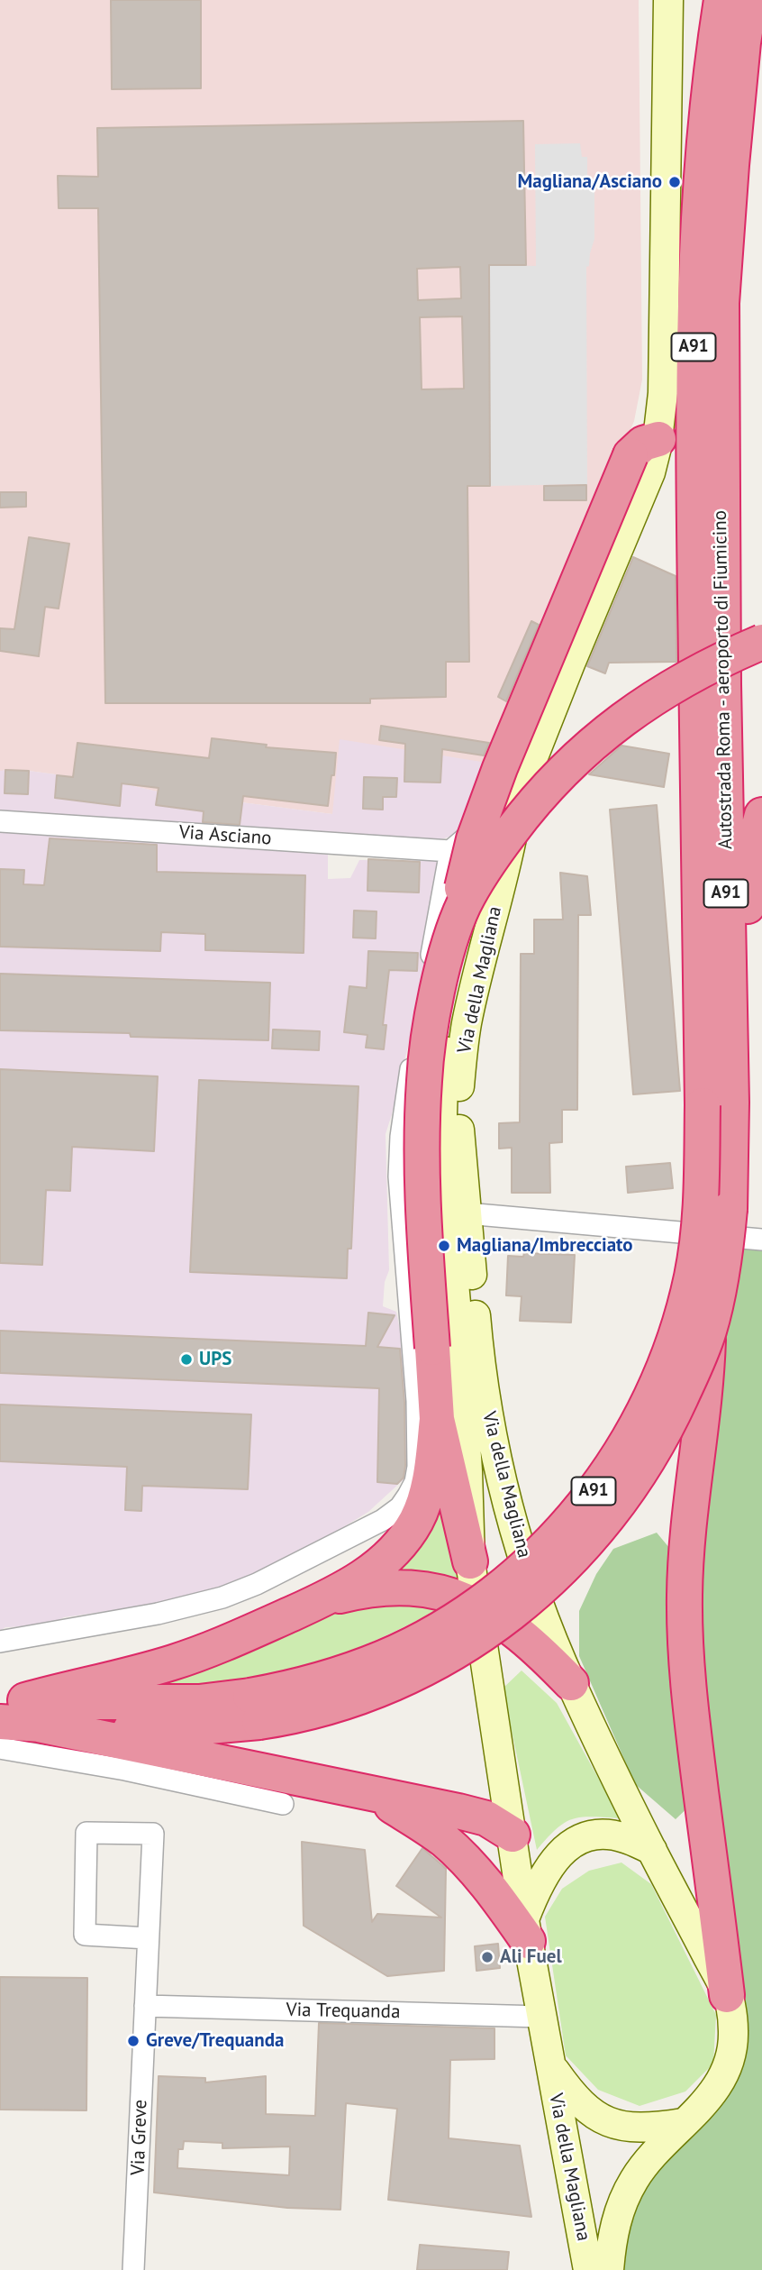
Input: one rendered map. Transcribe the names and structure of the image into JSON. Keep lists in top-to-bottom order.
{
  "streets": {
    "highway": ["A91", "Autostrada Roma - aeroporto di Fiumicino"],
    "main road": ["Via della Magliana"],
    "street": ["Via Asciano", "Via Trequanda", "Via Greve"]
  },
  "crossings": [
    ["Via Asciano", "Via della Magliana"],
    ["Via della Magliana", "Via Trequanda"],
    ["Via Trequanda", "Via Greve"]
  ],
  "places": [
    "Magliana/Asciano",
    "Magliana/Imbrecciato",
    "UPS",
    "Ali Fuel",
    "Greve/Trequanda"
  ]
}
